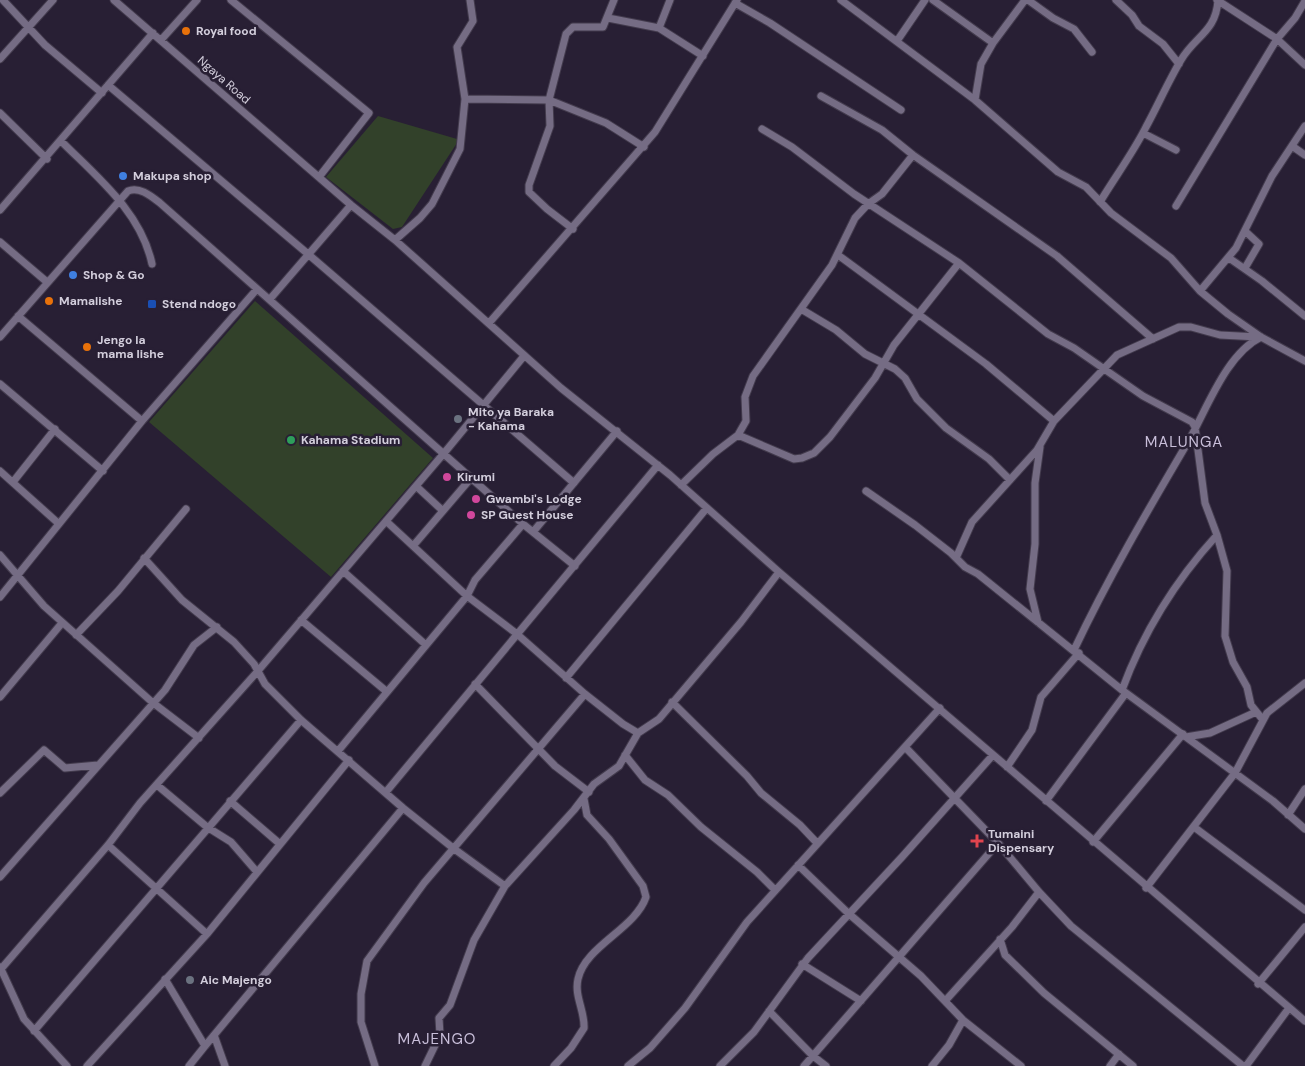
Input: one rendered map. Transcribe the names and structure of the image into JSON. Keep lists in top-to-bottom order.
{
  "streets": {
    "street": ["Ngaya Road"]
  },
  "districts": ["MALUNGA", "MAJENGO"],
  "places": {
    "other": [
      "Royal food",
      "Makupa shop",
      "Shop & Go",
      "Mamalishe",
      "Jengo la mama lishe",
      "Mito ya Baraka - Kahama",
      "Kahama Stadium",
      "Kirumi",
      "Gwambi's Lodge",
      "SP Guest House",
      "Aic Majengo"
    ],
    "transit": ["Stend ndogo"],
    "health": ["Tumaini Dispensary"]
  }
}
